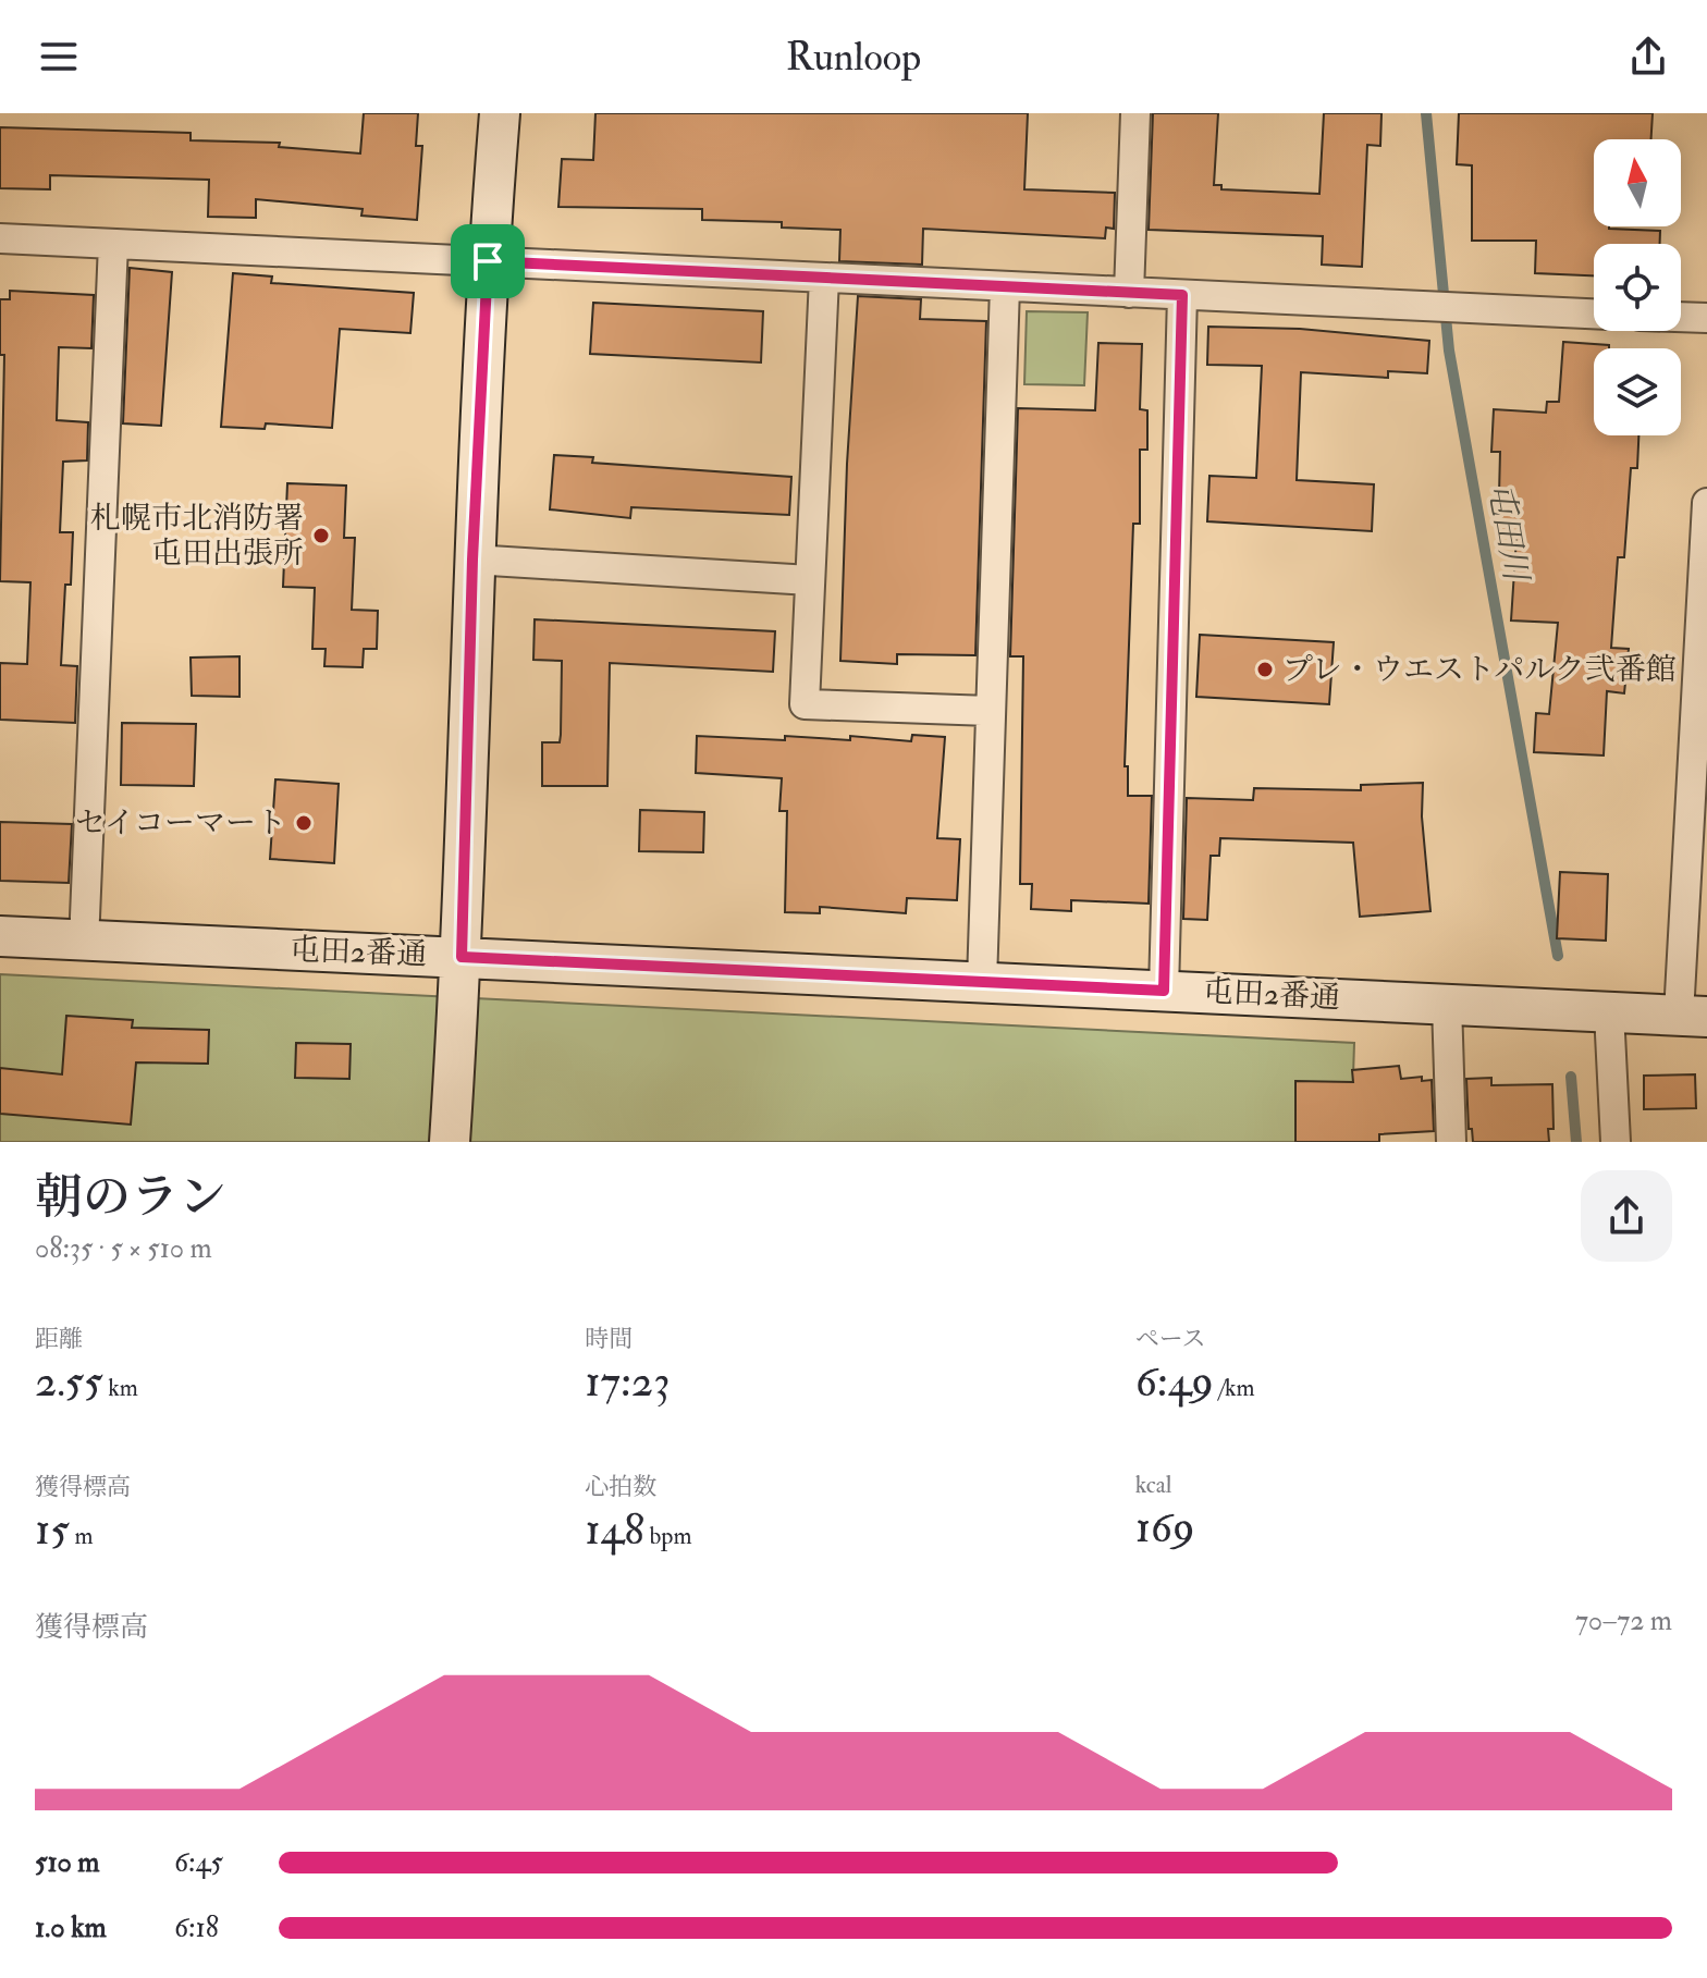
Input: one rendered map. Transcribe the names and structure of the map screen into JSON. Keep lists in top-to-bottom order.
{
  "streets": {
    "street": ["屯田2番通"]
  },
  "water": ["屯田川"],
  "places": ["札幌市北消防署 屯田出張所", "プレ・ウエストパルク弐番館", "セイコーマート"],
  "north": "top",
  "page": {
    "header": "Runloop",
    "heading": ["朝のラン", "08:35 · 5 × 510 m"],
    "stats": [
      ["距離", "2.55 km"],
      ["時間", "17:23"],
      ["ペース", "6:49 /km"],
      ["獲得標高", "15 m"],
      ["心拍数", "148 bpm"],
      ["kcal", "169"]
    ],
    "chart": ["獲得標高", "70–72 m"],
    "list": [
      {
        "name": "510 m",
        "note": "6:45"
      },
      {
        "name": "1.0 km",
        "note": "6:18"
      }
    ]
  }
}
